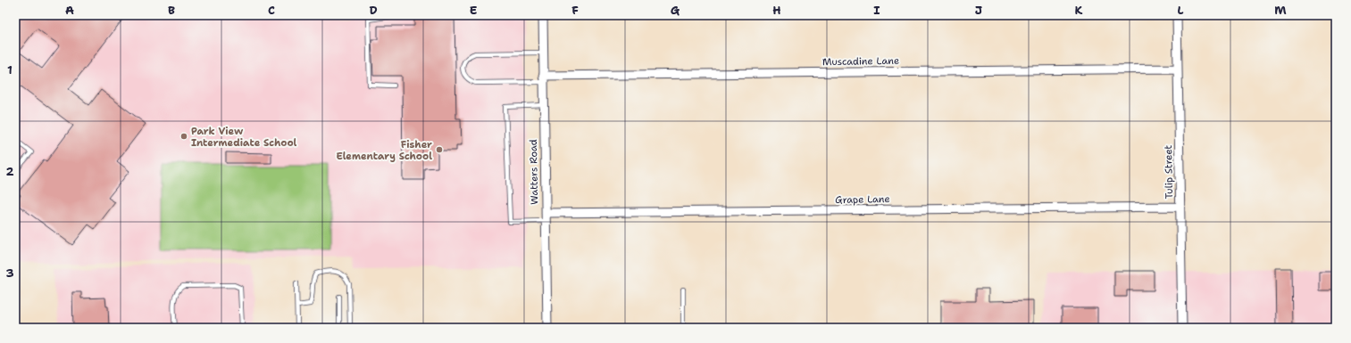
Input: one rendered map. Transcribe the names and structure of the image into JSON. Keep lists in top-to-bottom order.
{
  "streets": {
    "street": [
      "Muscadine Lane",
      "Watters Road",
      "Tulip Street",
      "Grape Lane"
    ]
  },
  "crossings": [
    ["Muscadine Lane", "Watters Road"],
    ["Muscadine Lane", "Tulip Street"],
    ["Watters Road", "Grape Lane"],
    ["Tulip Street", "Grape Lane"]
  ],
  "places": ["Park View Intermediate School", "Fisher Elementary School"],
  "grid": {
    "columns": [
      "A",
      "B",
      "C",
      "D",
      "E",
      "F",
      "G",
      "H",
      "I",
      "J",
      "K",
      "L",
      "M"
    ],
    "rows": ["1", "2", "3"]
  }
}
